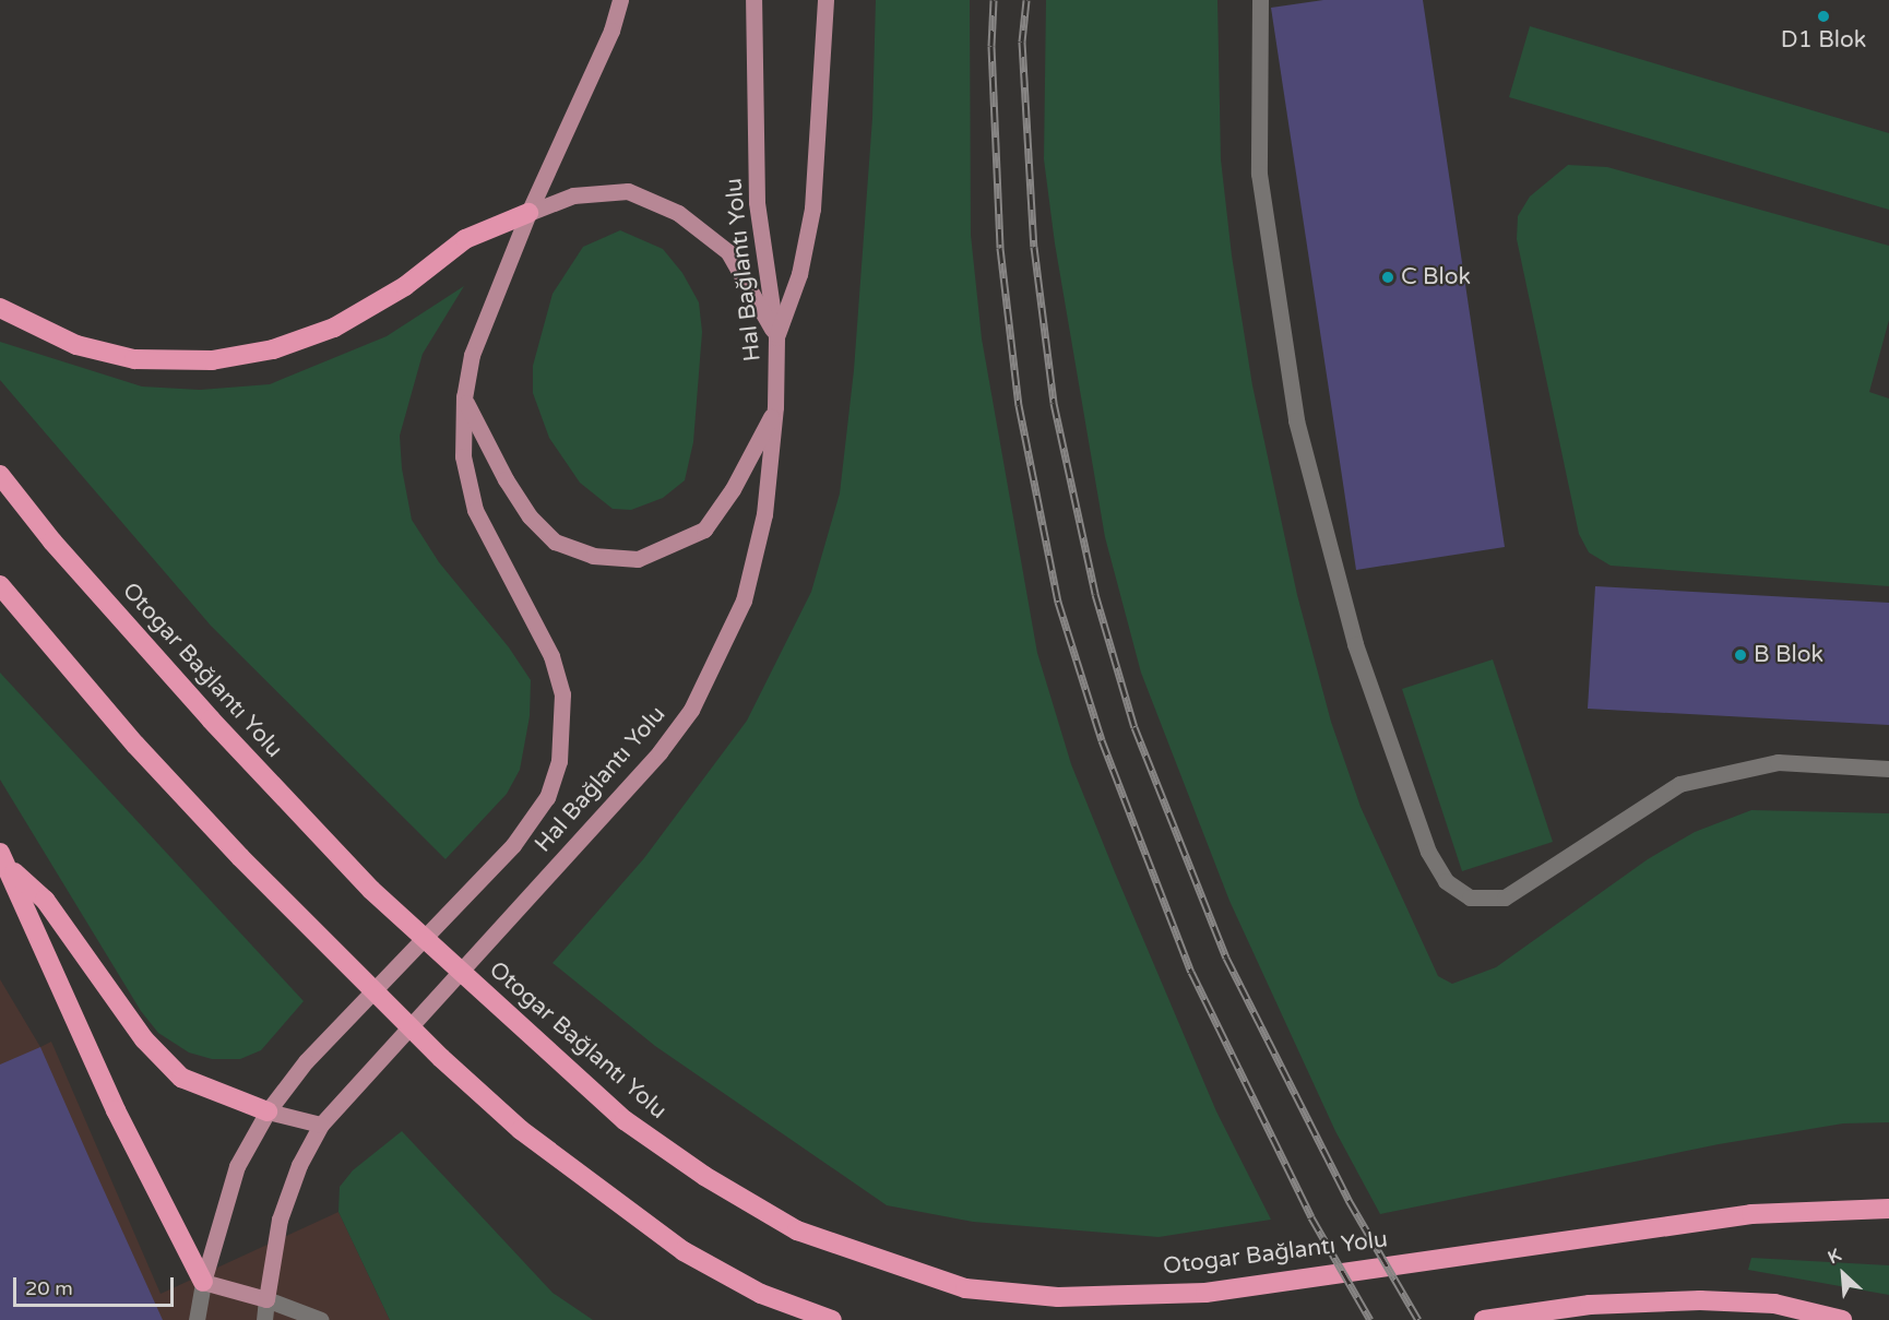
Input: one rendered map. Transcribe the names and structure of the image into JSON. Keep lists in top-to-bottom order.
{
  "streets": {
    "highway": ["Otogar Bağlantı Yolu"],
    "main road": ["Hal Bağlantı Yolu"]
  },
  "places": ["D1 Blok", "C Blok", "B Blok"],
  "scale_bar": "20 m",
  "north": "top left"
}
